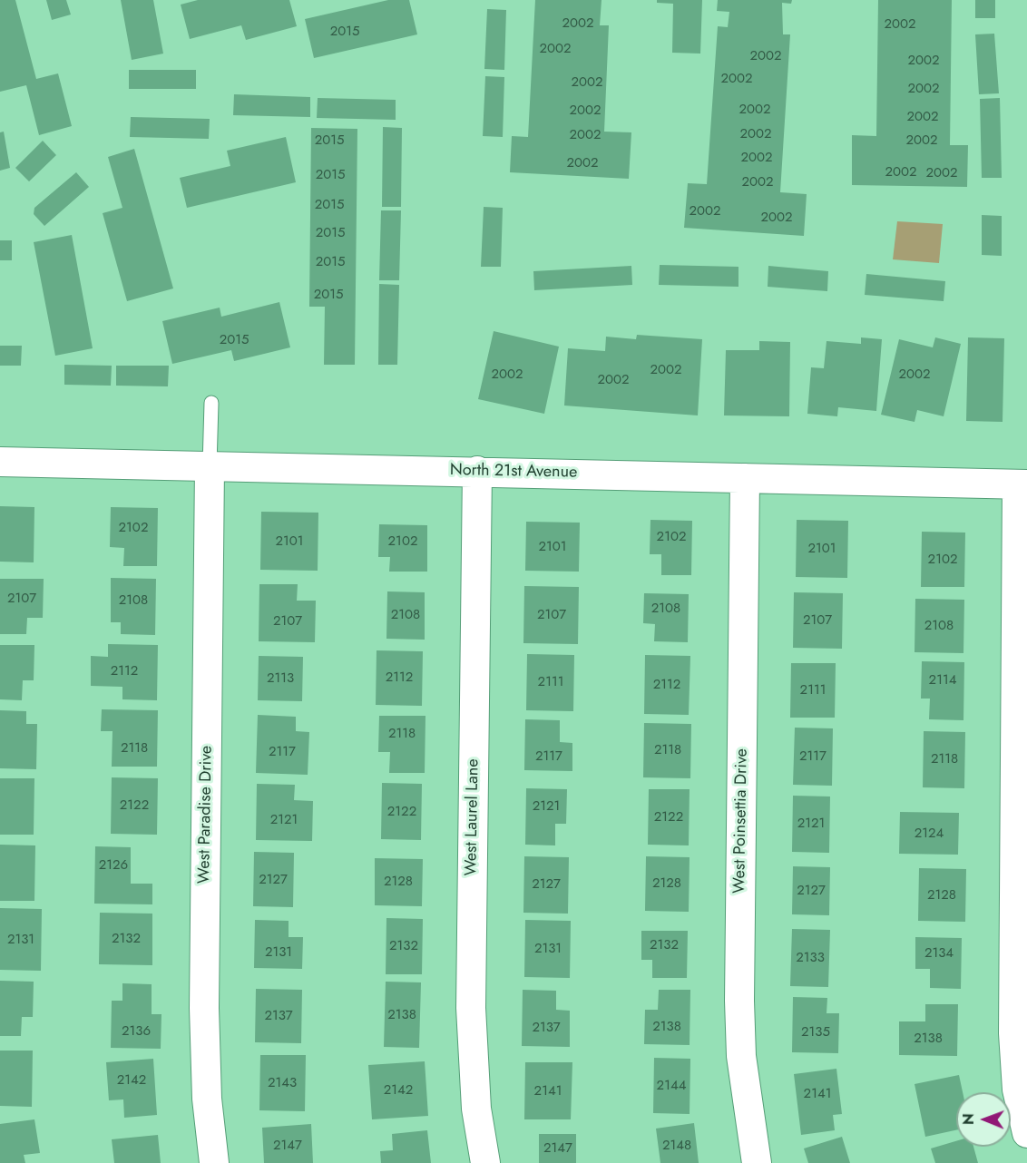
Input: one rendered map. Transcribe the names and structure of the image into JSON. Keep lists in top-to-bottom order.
{
  "streets": {
    "street": [
      "North 21st Avenue",
      "West Paradise Drive",
      "West Laurel Lane",
      "West Poinsettia Drive"
    ]
  },
  "crossings": [
    ["North 21st Avenue", "West Paradise Drive"],
    ["North 21st Avenue", "West Laurel Lane"],
    ["North 21st Avenue", "West Poinsettia Drive"]
  ],
  "house_numbers": [
    "2002",
    "2002",
    "2015",
    "2002",
    "2002",
    "2002",
    "2002",
    "2002",
    "2002",
    "2002",
    "2002",
    "2002",
    "2002",
    "2002",
    "2015",
    "2002",
    "2002",
    "2002",
    "2002",
    "2002",
    "2015",
    "2002",
    "2015",
    "2002",
    "2002",
    "2015",
    "2015",
    "2015",
    "2015",
    "2002",
    "2002",
    "2002",
    "2002",
    "2102",
    "2102",
    "2101",
    "2102",
    "2101",
    "2101",
    "2102",
    "2107",
    "2108",
    "2108",
    "2108",
    "2107",
    "2107",
    "2107",
    "2108",
    "2112",
    "2112",
    "2113",
    "2114",
    "2111",
    "2112",
    "2111",
    "2118",
    "2118",
    "2118",
    "2117",
    "2117",
    "2117",
    "2118",
    "2122",
    "2121",
    "2122",
    "2122",
    "2121",
    "2121",
    "2124",
    "2126",
    "2127",
    "2128",
    "2128",
    "2127",
    "2127",
    "2128",
    "2132",
    "2131",
    "2132",
    "2132",
    "2131",
    "2131",
    "2134",
    "2133",
    "2138",
    "2137",
    "2138",
    "2137",
    "2136",
    "2135",
    "2138",
    "2142",
    "2143",
    "2144",
    "2142",
    "2141",
    "2141",
    "2147",
    "2148",
    "2147"
  ],
  "north": "left"
}
